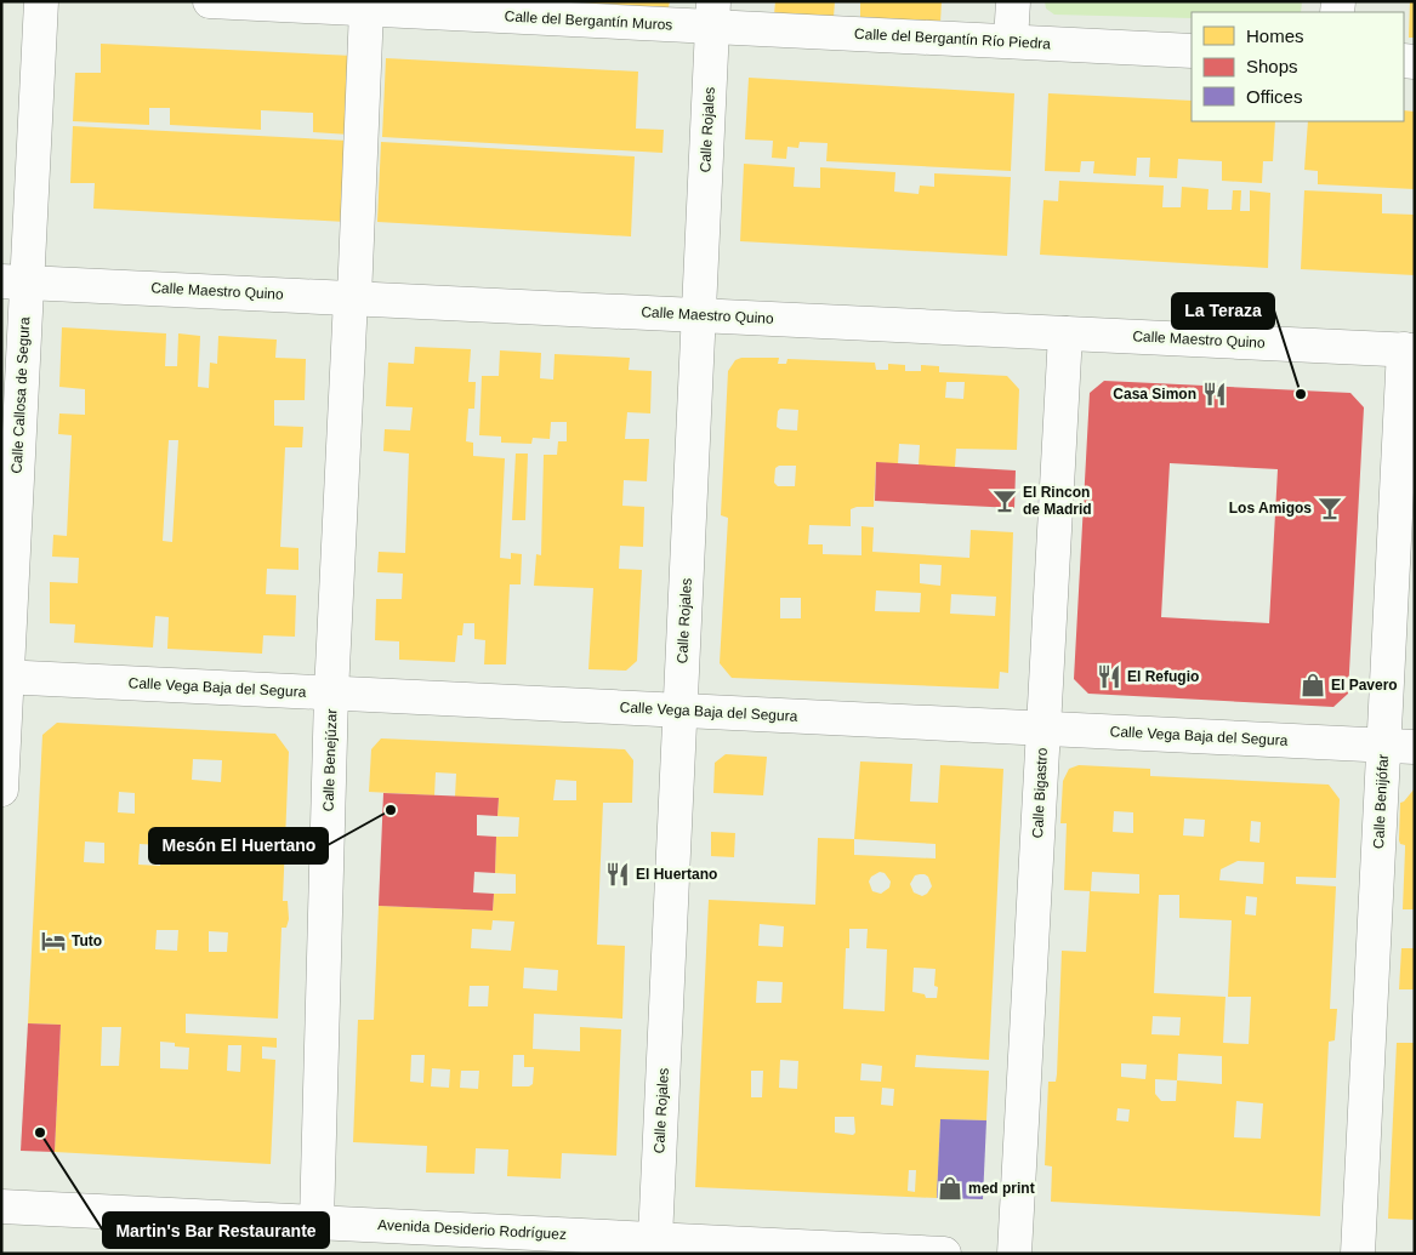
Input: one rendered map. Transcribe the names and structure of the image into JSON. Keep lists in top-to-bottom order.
{
  "streets": {
    "street": [
      "Calle del Bergantín Muros",
      "Calle del Bergantín Río Piedra",
      "Calle Rojales",
      "Calle Maestro Quino",
      "Calle Callosa de Segura",
      "Calle Vega Baja del Segura",
      "Calle Benejúzar",
      "Calle Bigastro",
      "Calle Benijófar",
      "Avenida Desiderio Rodríguez"
    ]
  },
  "crossings": [
    ["Calle del Bergantín Muros", "Calle del Bergantín Río Piedra"],
    ["Calle del Bergantín Muros", "Calle Rojales"],
    ["Calle del Bergantín Muros", "Calle Benejúzar"],
    ["Calle del Bergantín Río Piedra", "Calle Rojales"],
    ["Calle Rojales", "Calle Maestro Quino"],
    ["Calle Rojales", "Calle Vega Baja del Segura"],
    ["Calle Rojales", "Avenida Desiderio Rodríguez"],
    ["Calle Maestro Quino", "Calle Callosa de Segura"],
    ["Calle Maestro Quino", "Calle Benejúzar"],
    ["Calle Maestro Quino", "Calle Bigastro"],
    ["Calle Maestro Quino", "Calle Benijófar"],
    ["Calle Callosa de Segura", "Calle Vega Baja del Segura"],
    ["Calle Vega Baja del Segura", "Calle Benejúzar"],
    ["Calle Vega Baja del Segura", "Calle Bigastro"],
    ["Calle Vega Baja del Segura", "Calle Benijófar"],
    ["Calle Benejúzar", "Avenida Desiderio Rodríguez"]
  ],
  "places": {
    "restaurant": ["Casa Simon", "El Refugio", "El Huertano"],
    "other": ["La Teraza", "Mesón El Huertano", "Martin's Bar Restaurante"],
    "bar": ["El Rincon de Madrid", "Los Amigos"],
    "shop": ["El Pavero", "med print"],
    "hotel": ["Tuto"]
  },
  "legend": ["Homes", "Shops", "Offices"]
}
